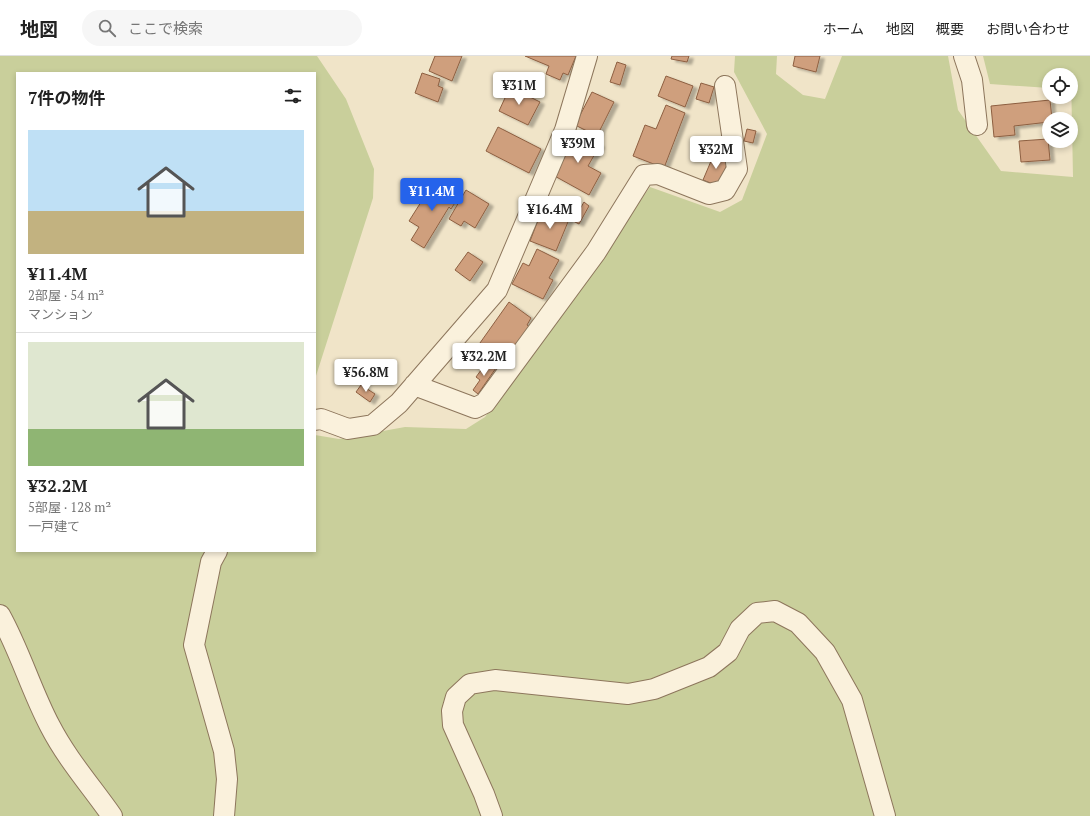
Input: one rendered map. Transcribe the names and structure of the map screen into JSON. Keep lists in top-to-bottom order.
{
  "page": {
    "header": "地図",
    "search": "ここで検索",
    "nav": [
      "ホーム",
      "地図",
      "概要",
      "お問い合わせ"
    ],
    "price": [
      "¥31M",
      "¥39M",
      "¥32M",
      "¥11.4M",
      "¥16.4M",
      "¥32.2M",
      "¥56.8M"
    ],
    "heading": "7件の物件",
    "list": [
      {
        "name": "¥11.4M",
        "note": "2部屋 · 54 m² · マンション"
      },
      {
        "name": "¥32.2M",
        "note": "5部屋 · 128 m² · 一戸建て"
      }
    ]
  }
}
